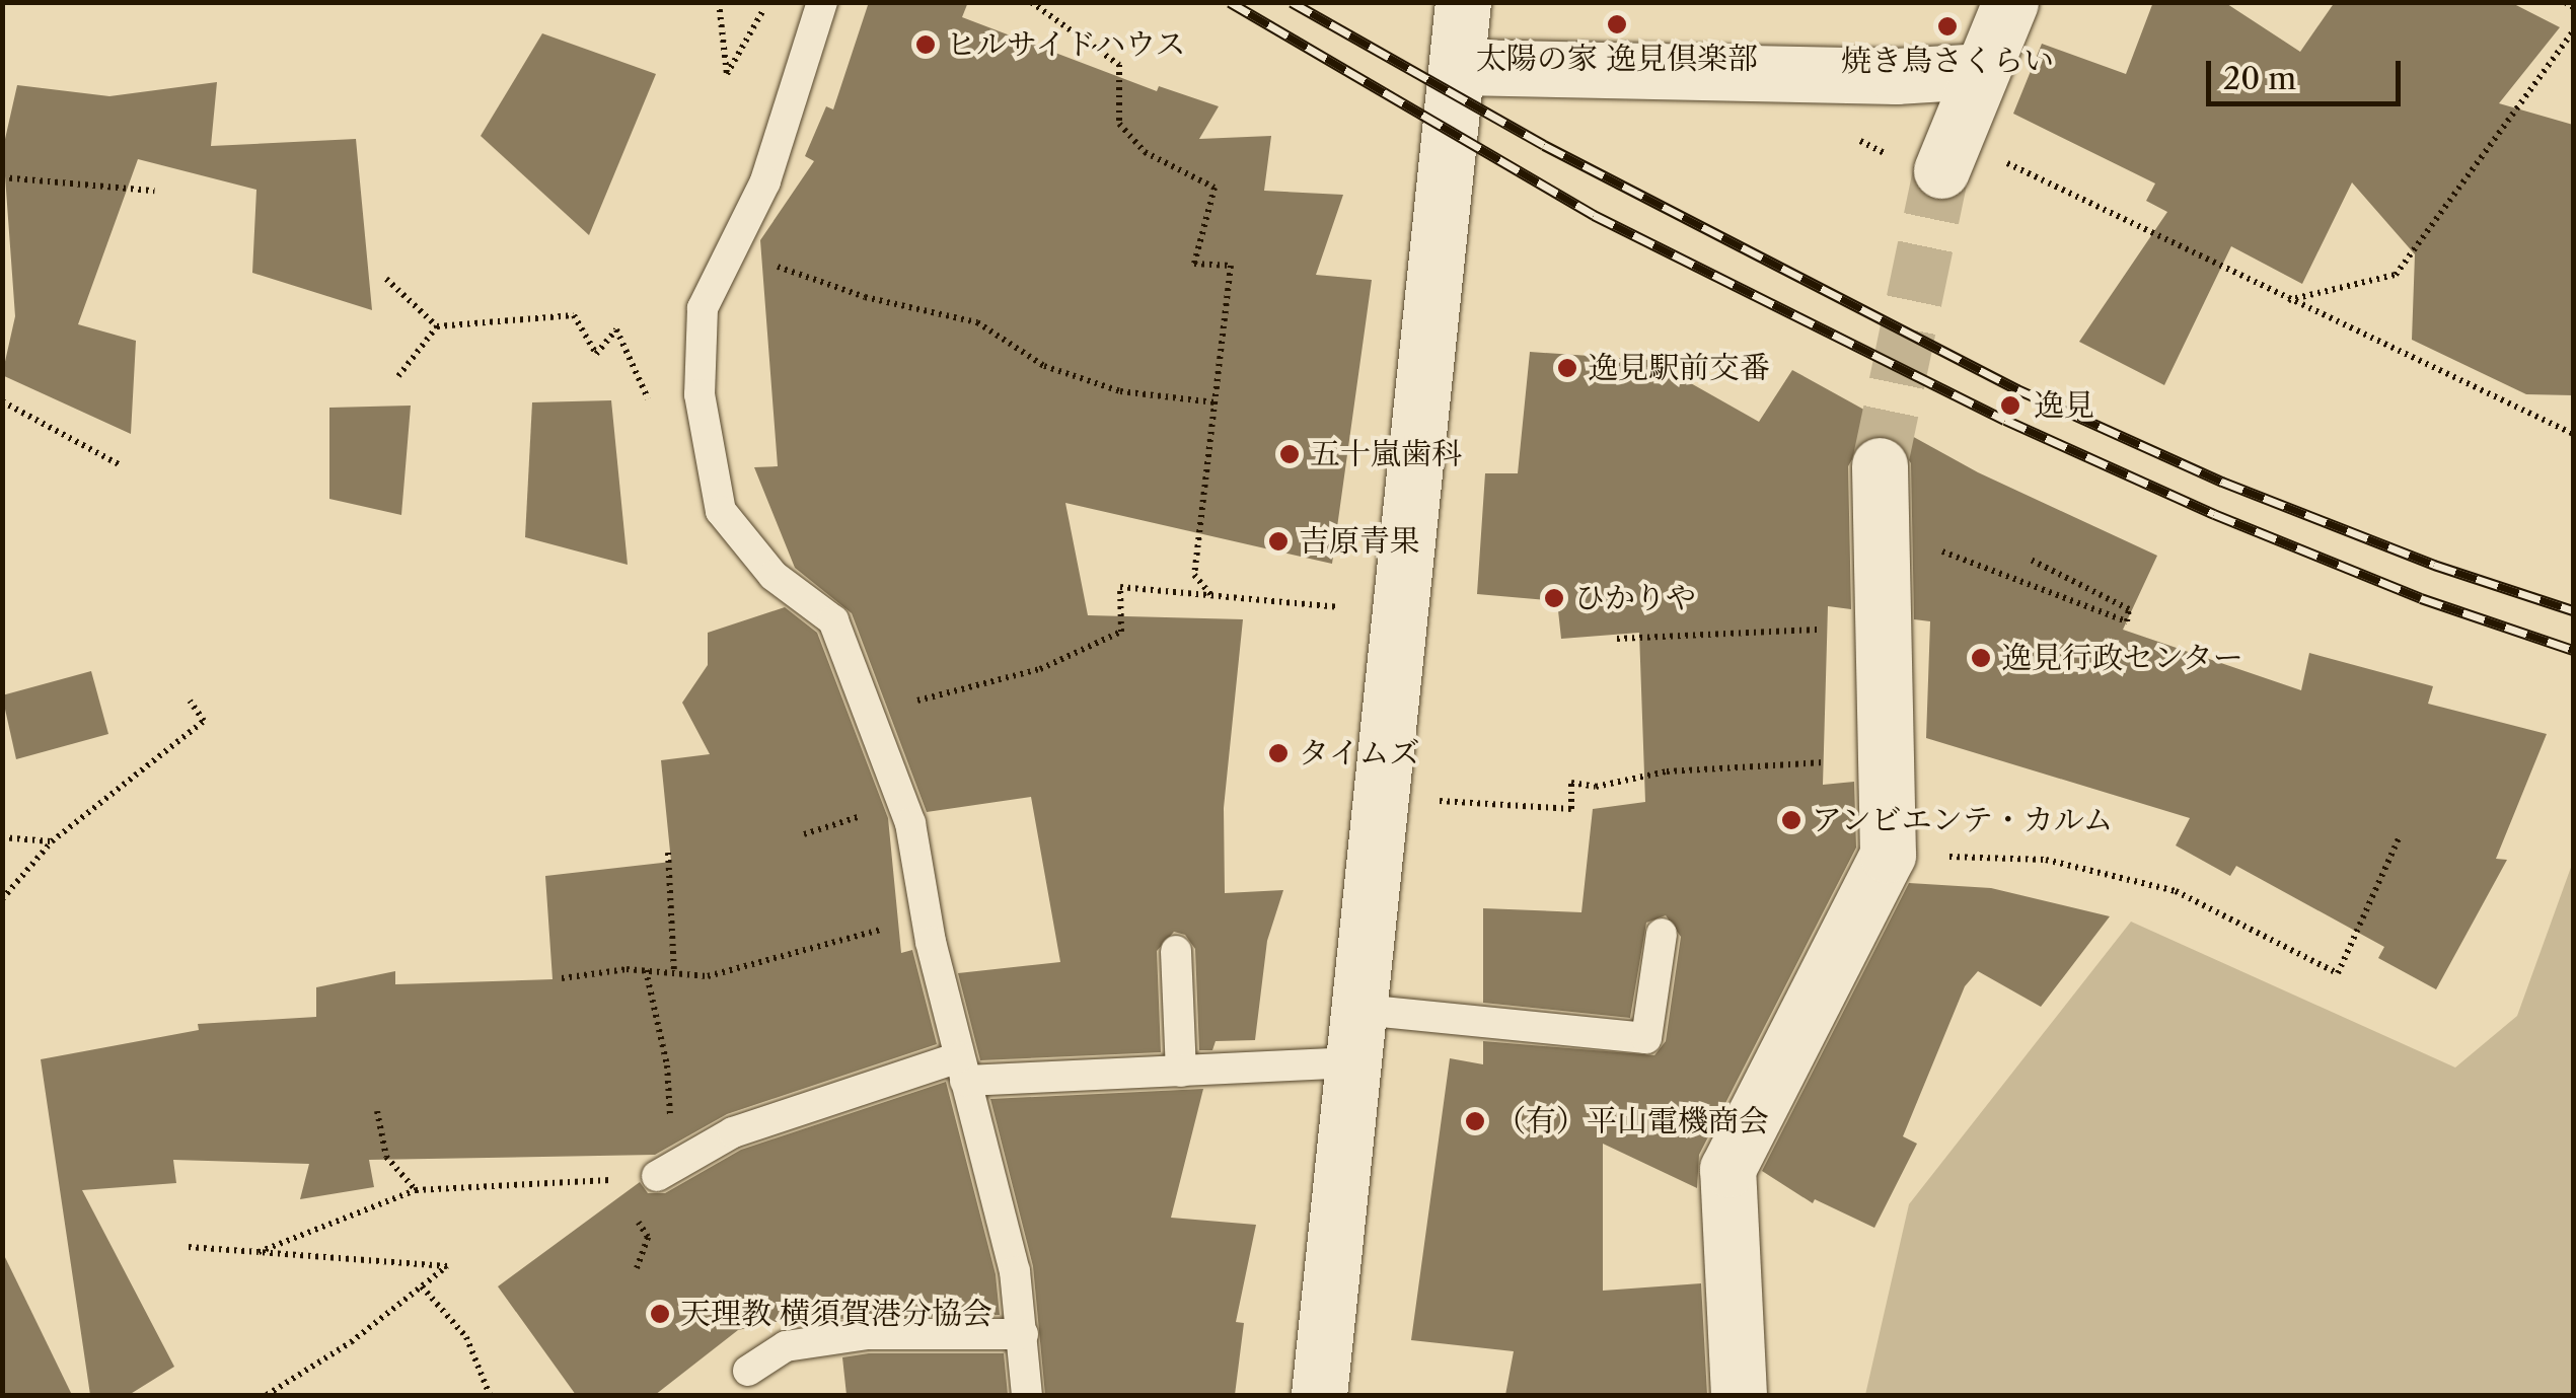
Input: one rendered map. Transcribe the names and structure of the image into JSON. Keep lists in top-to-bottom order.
{
  "places": [
    "太陽の家 逸見倶楽部",
    "焼き鳥さくらい",
    "ヒルサイドハウス",
    "逸見駅前交番",
    "逸見",
    "五十嵐歯科",
    "吉原青果",
    "ひかりや",
    "逸見行政センター",
    "タイムズ",
    "アンビエンテ・カルム",
    "（有）平山電機商会",
    "天理教 横須賀港分協会"
  ],
  "scale_bar": "20 m"
}
